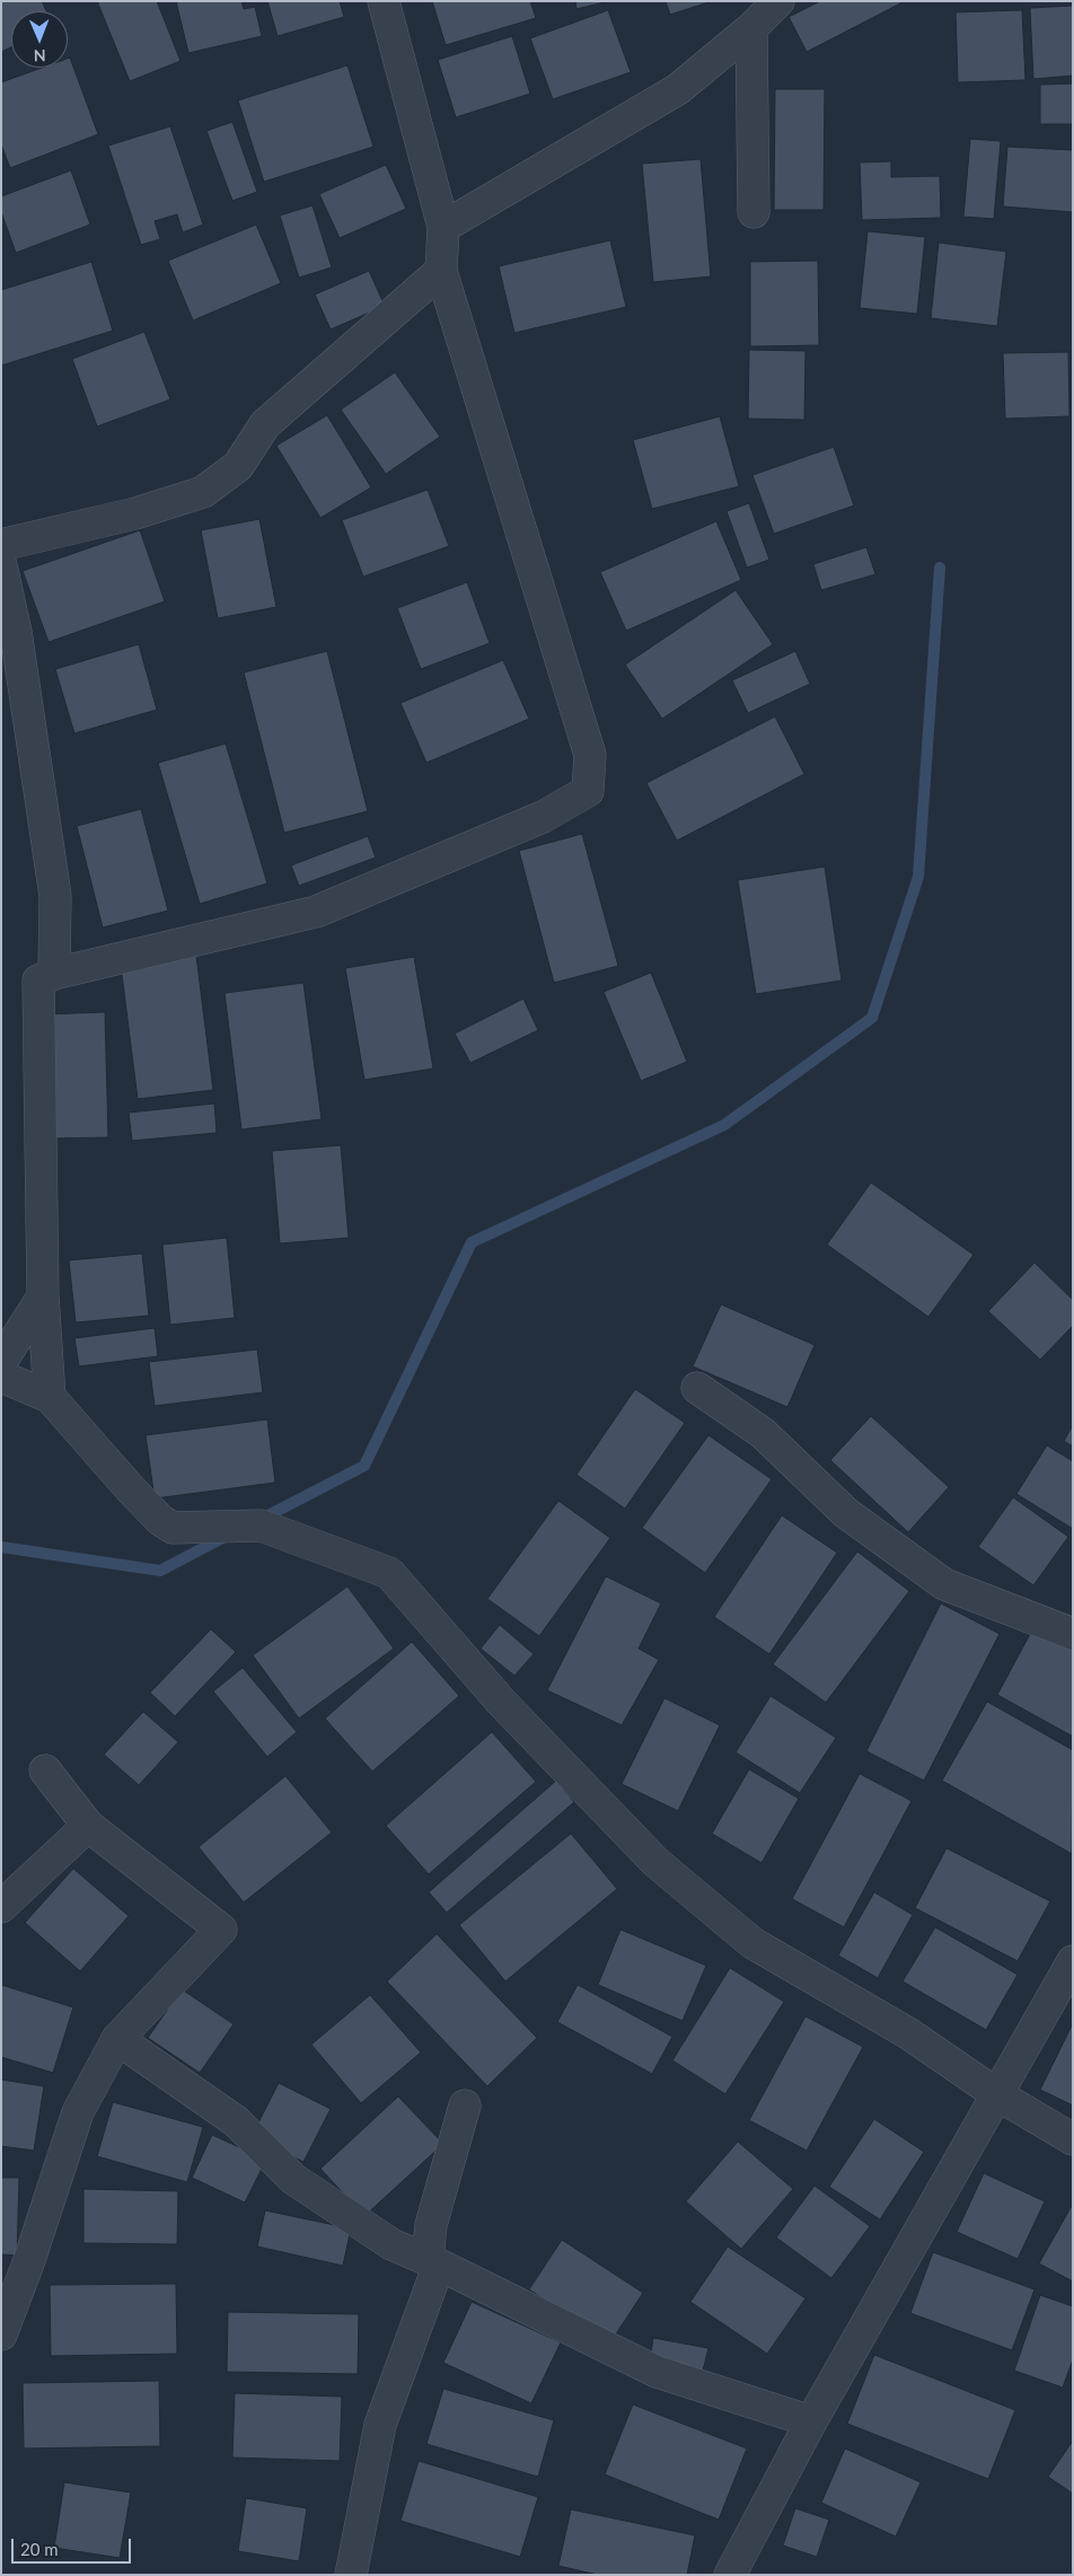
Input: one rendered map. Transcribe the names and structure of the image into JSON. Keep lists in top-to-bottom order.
{
  "scale_bar": "20 m",
  "north": "bottom"
}
